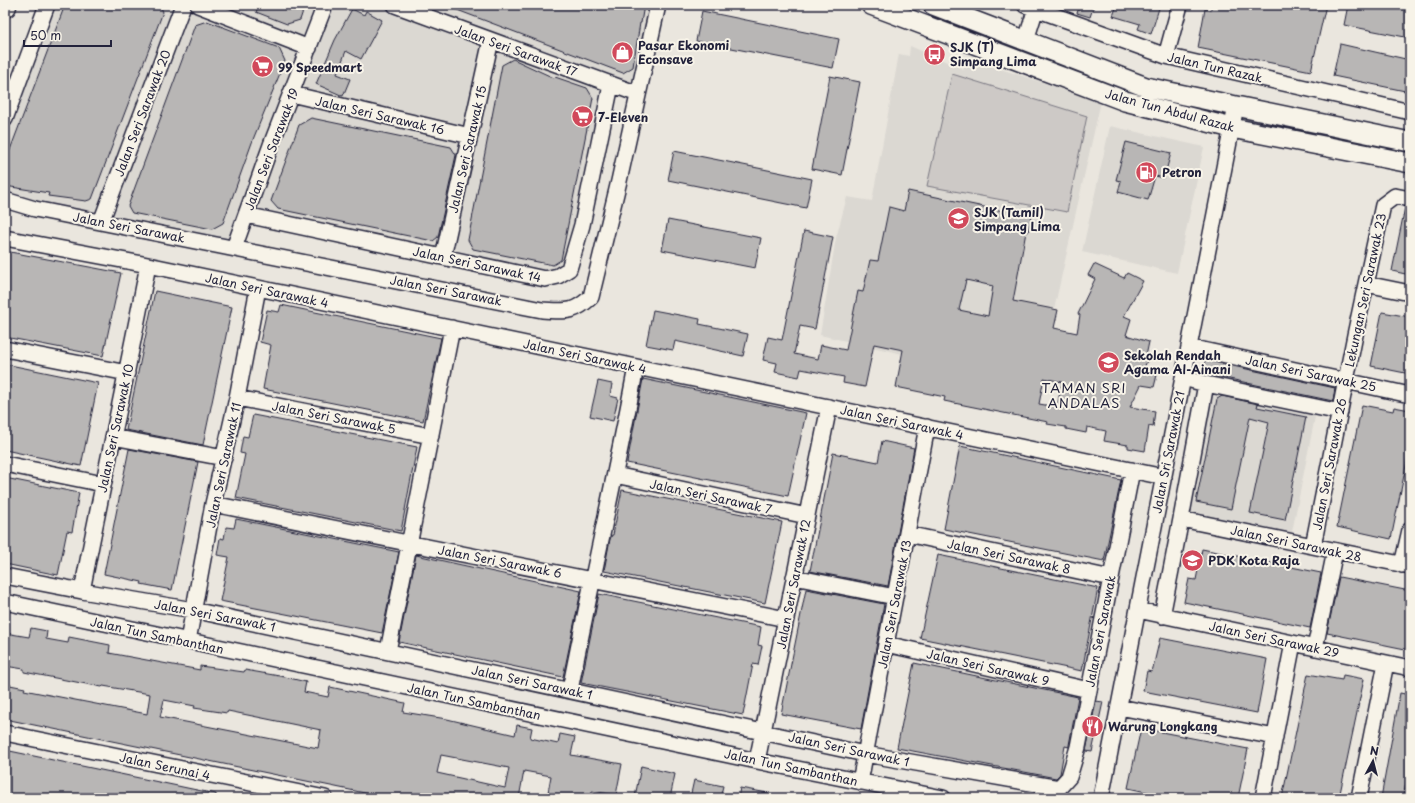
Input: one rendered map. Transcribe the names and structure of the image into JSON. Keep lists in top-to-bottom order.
{
  "streets": {
    "main road": ["Jalan Tun Abdul Razak"],
    "street": [
      "Jalan Seri Sarawak 17",
      "Jalan Tun Razak",
      "Jalan Seri Sarawak 20",
      "Jalan Seri Sarawak 16",
      "Jalan Seri Sarawak 19",
      "Jalan Seri Sarawak 15",
      "Jalan Seri Sarawak",
      "Jalan Seri Sarawak 14",
      "Jalan Seri Sarawak 4",
      "Lekungan Seri Sarawak 23",
      "Jalan Seri Sarawak 25",
      "Jalan Seri Sarawak 5",
      "Jalan Seri Sarawak 10",
      "Jalan Sri Sarawak 21",
      "Jalan Seri Sarawak 26",
      "Jalan Seri Sarawak 11",
      "Jalan Seri Sarawak 7",
      "Jalan Seri Sarawak 28",
      "Jalan Seri Sarawak 8",
      "Jalan Seri Sarawak 6",
      "Jalan Seri Sarawak 12",
      "Jalan Seri Sarawak 13",
      "Jalan Seri Sarawak 1",
      "Jalan Tun Sambanthan",
      "Jalan Seri Sarawak 29",
      "Jalan Seri Sarawak 9",
      "Jalan Serunai 4"
    ]
  },
  "crossings": [
    ["Jalan Seri Sarawak 17", "Jalan Seri Sarawak 15"],
    ["Jalan Seri Sarawak 17", "Jalan Seri Sarawak"],
    ["Jalan Seri Sarawak 17", "Jalan Seri Sarawak 14"],
    ["Jalan Tun Abdul Razak", "Jalan Sri Sarawak 21"],
    ["Jalan Seri Sarawak 20", "Jalan Seri Sarawak"],
    ["Jalan Seri Sarawak 16", "Jalan Seri Sarawak 19"],
    ["Jalan Seri Sarawak 16", "Jalan Seri Sarawak 15"],
    ["Jalan Seri Sarawak 19", "Jalan Seri Sarawak"],
    ["Jalan Seri Sarawak 19", "Jalan Seri Sarawak 14"],
    ["Jalan Seri Sarawak 15", "Jalan Seri Sarawak 14"],
    ["Jalan Seri Sarawak", "Jalan Seri Sarawak 4"],
    ["Jalan Seri Sarawak", "Jalan Seri Sarawak 8"],
    ["Jalan Seri Sarawak", "Jalan Seri Sarawak 1"],
    ["Jalan Seri Sarawak", "Jalan Seri Sarawak 9"],
    ["Jalan Seri Sarawak 4", "Jalan Seri Sarawak 10"],
    ["Jalan Seri Sarawak 4", "Jalan Sri Sarawak 21"],
    ["Jalan Seri Sarawak 4", "Jalan Seri Sarawak 11"],
    ["Jalan Seri Sarawak 4", "Jalan Seri Sarawak 12"],
    ["Jalan Seri Sarawak 4", "Jalan Seri Sarawak 13"],
    ["Lekungan Seri Sarawak 23", "Jalan Seri Sarawak 25"],
    ["Lekungan Seri Sarawak 23", "Jalan Seri Sarawak 26"],
    ["Jalan Seri Sarawak 25", "Jalan Sri Sarawak 21"],
    ["Jalan Seri Sarawak 25", "Jalan Seri Sarawak 26"],
    ["Jalan Seri Sarawak 5", "Jalan Seri Sarawak 11"],
    ["Jalan Seri Sarawak 10", "Jalan Seri Sarawak 1"],
    ["Jalan Sri Sarawak 21", "Jalan Seri Sarawak 29"],
    ["Jalan Seri Sarawak 26", "Jalan Seri Sarawak 28"],
    ["Jalan Seri Sarawak 11", "Jalan Seri Sarawak 6"],
    ["Jalan Seri Sarawak 11", "Jalan Seri Sarawak 1"],
    ["Jalan Seri Sarawak 11", "Jalan Tun Sambanthan"],
    ["Jalan Seri Sarawak 7", "Jalan Seri Sarawak 12"],
    ["Jalan Seri Sarawak 8", "Jalan Seri Sarawak 13"],
    ["Jalan Seri Sarawak 6", "Jalan Seri Sarawak 12"],
    ["Jalan Seri Sarawak 12", "Jalan Seri Sarawak 1"],
    ["Jalan Seri Sarawak 12", "Jalan Tun Sambanthan"],
    ["Jalan Seri Sarawak 13", "Jalan Seri Sarawak 1"],
    ["Jalan Seri Sarawak 13", "Jalan Tun Sambanthan"],
    ["Jalan Seri Sarawak 13", "Jalan Seri Sarawak 9"]
  ],
  "districts": ["TAMAN SRI ANDALAS"],
  "places": {
    "shop": ["Pasar Ekonomi Econsave"],
    "bus stop": ["SJK (T) Simpang Lima"],
    "supermarket": ["99 Speedmart", "7-Eleven"],
    "fuel station": ["Petron"],
    "school or university": ["SJK (Tamil) Simpang Lima", "Sekolah Rendah Agama Al-Ainani", "PDK Kota Raja"],
    "restaurant": ["Warung Longkang"]
  },
  "scale_bar": "50 m",
  "north": "top"
}
